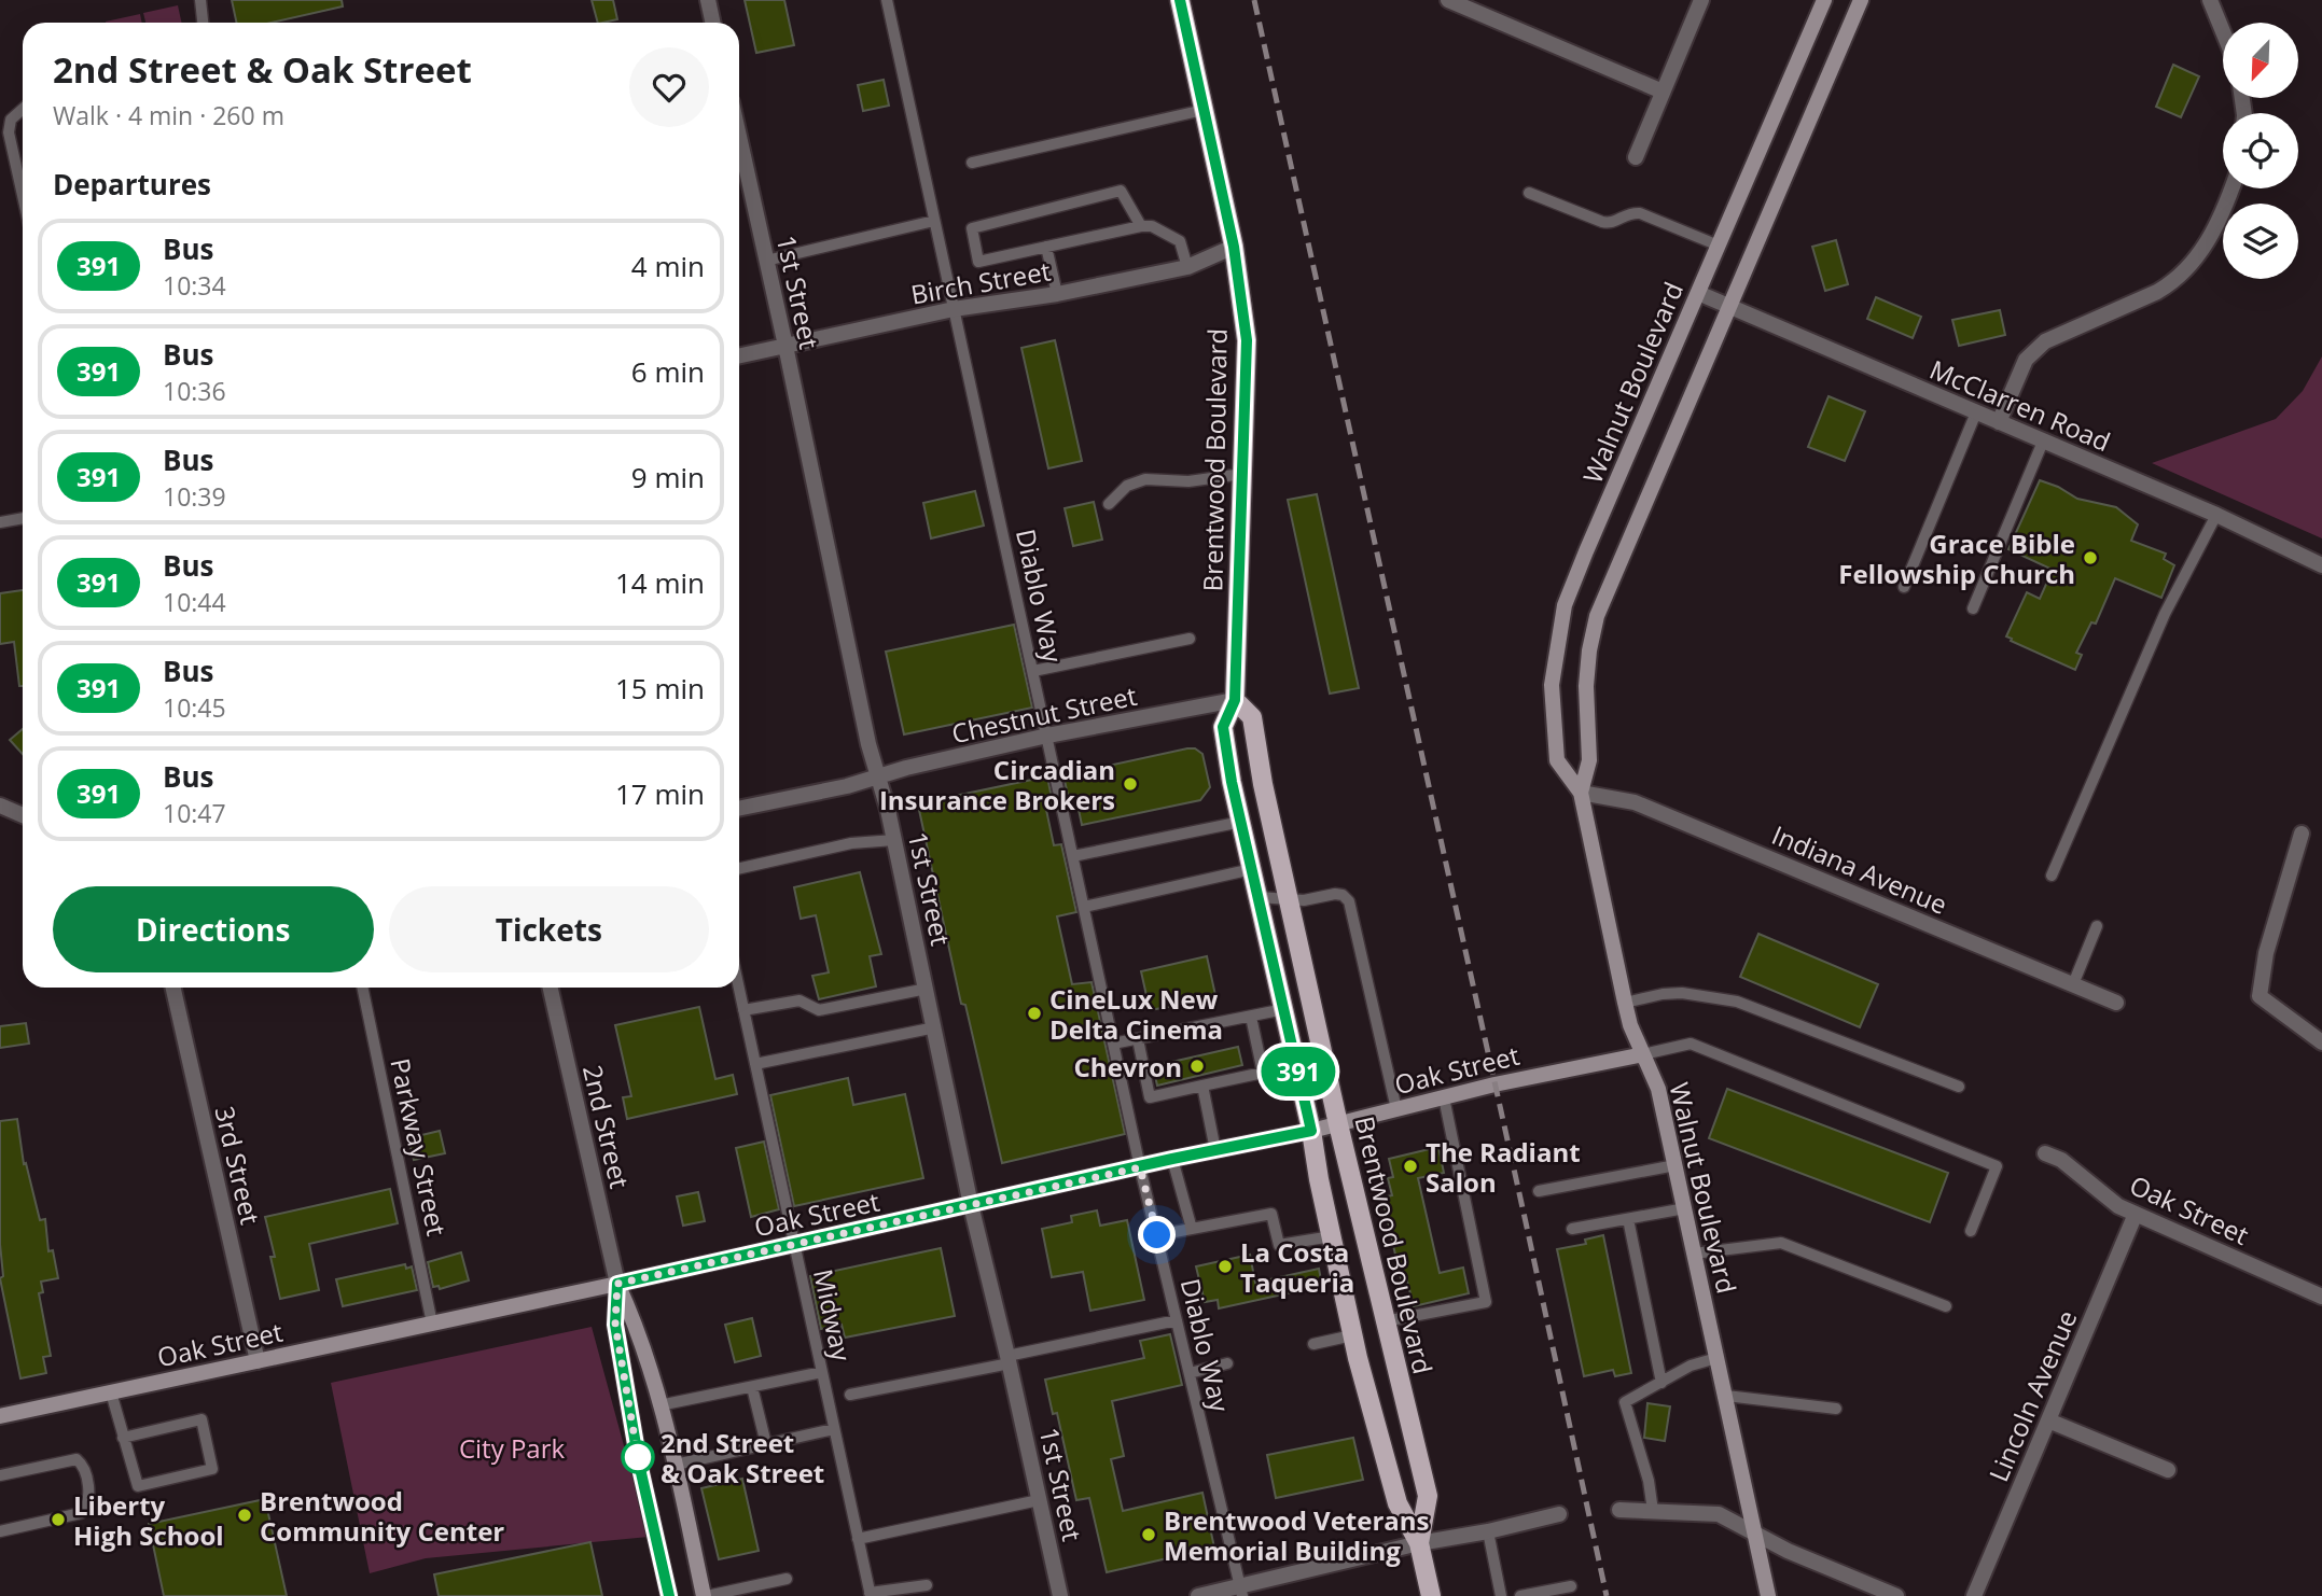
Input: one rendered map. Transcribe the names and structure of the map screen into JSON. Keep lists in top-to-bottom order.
{
  "streets": {
    "main road": ["Brentwood Boulevard"],
    "street": [
      "Birch Street",
      "1st Street",
      "Walnut Boulevard",
      "McClarren Road",
      "Chestnut Street",
      "Indiana Avenue",
      "Oak Street",
      "2nd Street",
      "3rd Street",
      "Lincoln Avenue"
    ],
    "lane": ["Diablo Way", "Parkway Street", "Midway"]
  },
  "crossings": [
    ["Birch Street", "1st Street"],
    ["Birch Street", "Brentwood Boulevard"],
    ["Birch Street", "Diablo Way"],
    ["1st Street", "Chestnut Street"],
    ["1st Street", "Oak Street"],
    ["Walnut Boulevard", "McClarren Road"],
    ["Walnut Boulevard", "Indiana Avenue"],
    ["Walnut Boulevard", "Oak Street"],
    ["Brentwood Boulevard", "Chestnut Street"],
    ["Brentwood Boulevard", "Oak Street"],
    ["Diablo Way", "Chestnut Street"],
    ["Diablo Way", "Oak Street"],
    ["Oak Street", "2nd Street"],
    ["Oak Street", "Parkway Street"],
    ["Oak Street", "3rd Street"],
    ["Oak Street", "Midway"],
    ["Oak Street", "Lincoln Avenue"]
  ],
  "parks": ["City Park"],
  "places": [
    "Grace Bible Fellowship Church",
    "Circadian Insurance Brokers",
    "CineLux New Delta Cinema",
    "Chevron",
    "The Radiant Salon",
    "La Costa Taqueria",
    "2nd Street & Oak Street",
    "Brentwood Community Center",
    "Liberty High School",
    "Brentwood Veterans Memorial Building"
  ],
  "lines": ["bus line 391"],
  "north": "bottom left",
  "page": {
    "on_map": "391",
    "heading": [
      ["2nd Street & Oak Street", "Walk · 4 min · 260 m"],
      "Departures"
    ],
    "list": [
      {
        "mark": "391",
        "name": "Bus",
        "note": "10:34",
        "value": "4 min"
      },
      {
        "mark": "391",
        "name": "Bus",
        "note": "10:36",
        "value": "6 min"
      },
      {
        "mark": "391",
        "name": "Bus",
        "note": "10:39",
        "value": "9 min"
      },
      {
        "mark": "391",
        "name": "Bus",
        "note": "10:44",
        "value": "14 min"
      },
      {
        "mark": "391",
        "name": "Bus",
        "note": "10:45",
        "value": "15 min"
      },
      {
        "mark": "391",
        "name": "Bus",
        "note": "10:47",
        "value": "17 min"
      }
    ],
    "buttons": ["Directions", "Tickets"]
  }
}
